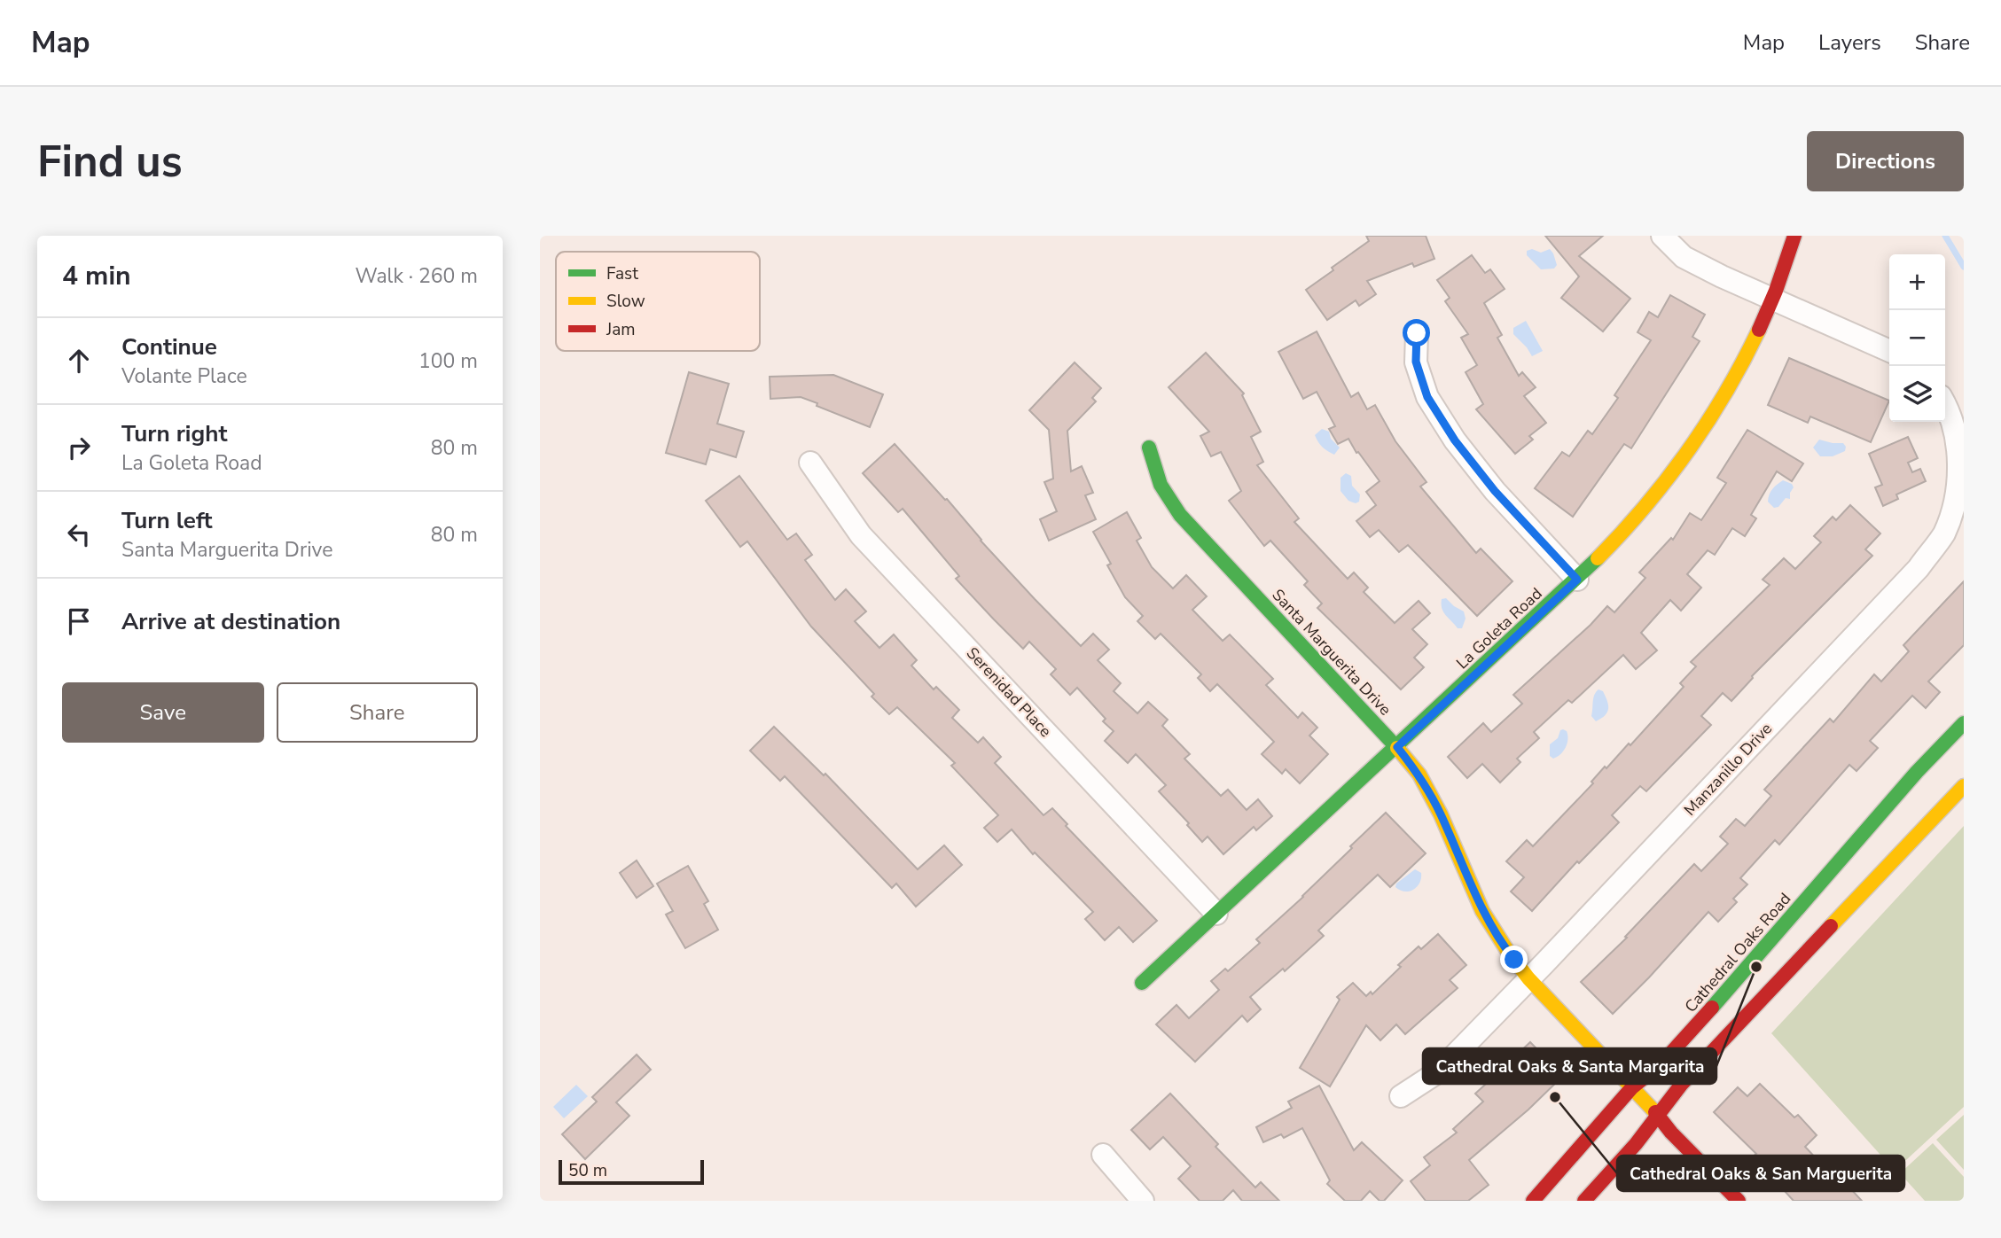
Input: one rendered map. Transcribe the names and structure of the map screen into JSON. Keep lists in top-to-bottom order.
{
  "streets": {
    "street": [
      "La Goleta Road",
      "Santa Marguerita Drive",
      "Serenidad Place",
      "Manzanillo Drive",
      "Cathedral Oaks Road"
    ]
  },
  "crossings": [
    ["La Goleta Road", "Santa Marguerita Drive"],
    ["La Goleta Road", "Serenidad Place"],
    ["Santa Marguerita Drive", "Manzanillo Drive"],
    ["Santa Marguerita Drive", "Cathedral Oaks Road"]
  ],
  "places": ["Cathedral Oaks & Santa Margarita", "Cathedral Oaks & San Marguerita"],
  "legend": ["Fast", "Slow", "Jam"],
  "scale_bar": "50 m",
  "page": {
    "header": "Map",
    "nav": ["Map", "Layers", "Share"],
    "buttons": [
      "Directions",
      ["Save", "Share"]
    ],
    "title": "Find us",
    "heading": ["4 min", "Walk · 260 m"],
    "map_buttons": ["+", "−"],
    "list": [
      ["Continue", "Volante Place", "100 m"],
      ["Turn right", "La Goleta Road", "80 m"],
      ["Turn left", "Santa Marguerita Drive", "80 m"],
      "Arrive at destination"
    ],
    "scale": "50 m"
  }
}
